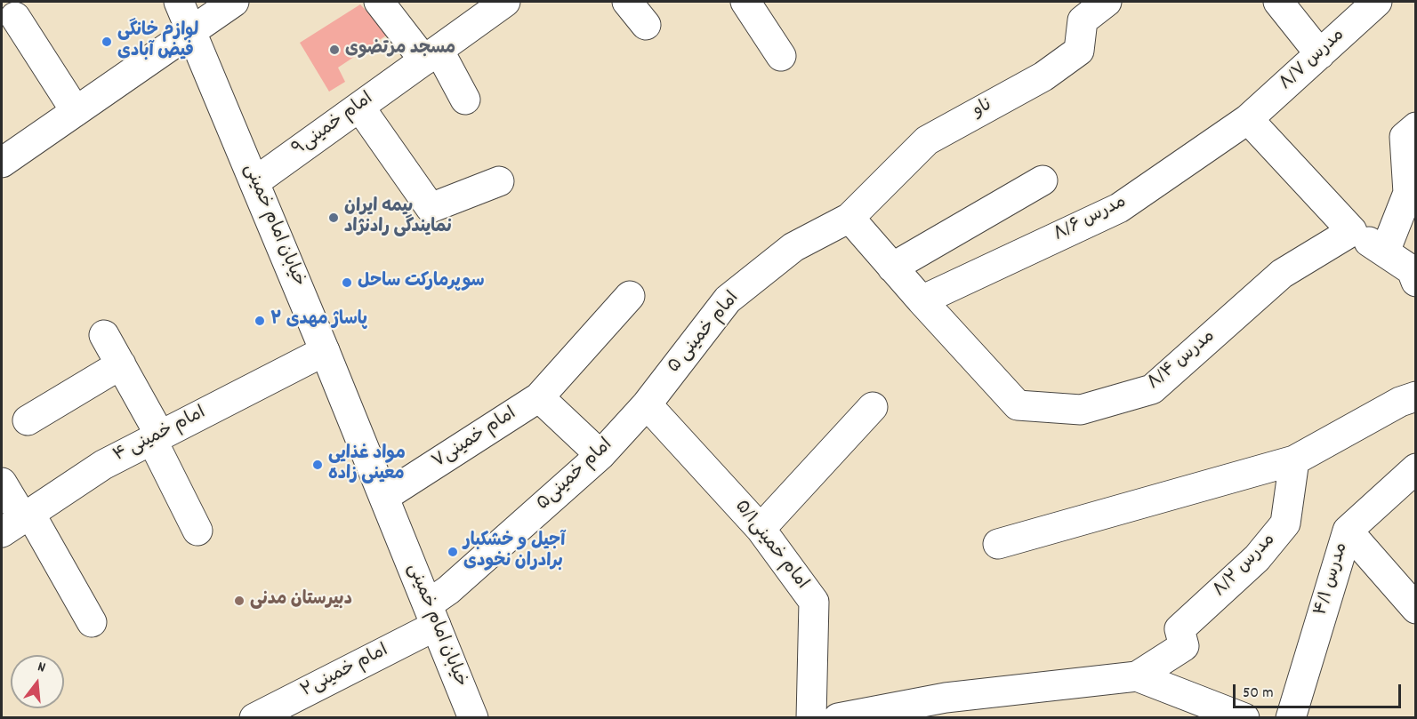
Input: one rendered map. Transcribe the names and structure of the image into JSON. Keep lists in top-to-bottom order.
{
  "streets": {
    "street": [
      "مدرس ۸/۷",
      "ناو",
      "امام خمینی۹",
      "مدرس ۸/۶",
      "خیابان امام خمینی",
      "امام خمینی ۵",
      "مدرس ۸/۴",
      "امام خمینی ۴",
      "امام خمینی۷",
      "امام خمینی۵",
      "امام خمینی۵/۱",
      "مدرس ۸/۲",
      "مدرس ۴/۱",
      "امام خمینی۲"
    ]
  },
  "crossings": [
    ["مدرس ۸/۷", "مدرس ۸/۶"],
    ["ناو", "امام خمینی ۵"],
    ["ناو", "مدرس ۸/۴"],
    ["امام خمینی۹", "خیابان امام خمینی"],
    ["مدرس ۸/۶", "مدرس ۸/۴"],
    ["خیابان امام خمینی", "امام خمینی ۴"],
    ["خیابان امام خمینی", "امام خمینی۷"],
    ["خیابان امام خمینی", "امام خمینی۵"],
    ["خیابان امام خمینی", "امام خمینی۲"],
    ["امام خمینی ۵", "مدرس ۸/۴"],
    ["امام خمینی ۵", "امام خمینی۵"],
    ["امام خمینی ۵", "امام خمینی۵/۱"],
    ["امام خمینی۵", "امام خمینی۵/۱"],
    ["امام خمینی۵", "امام خمینی۲"]
  ],
  "places": [
    "لوازم خانگی فیض آبادی",
    "مسجد مرتضوی",
    "بیمه ایران نمایندگی رادنژاد",
    "سوپرمارکت ساحل",
    "پاساژ مهدی ۲",
    "مواد غذایی معینی زاده",
    "آجیل و خشکبار برادران نخودی",
    "دبیرستان مدنی"
  ],
  "scale_bar": "50 m",
  "north": "top"
}
